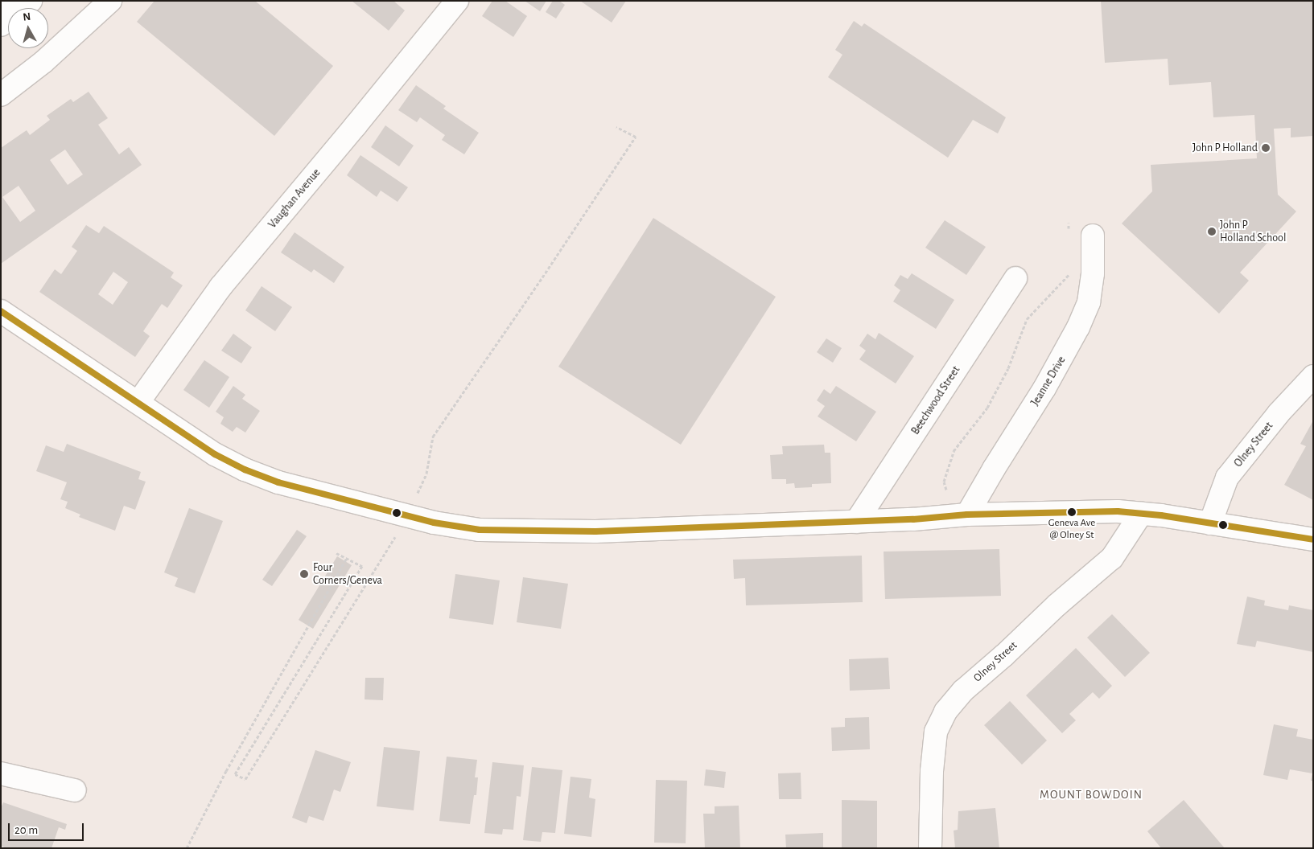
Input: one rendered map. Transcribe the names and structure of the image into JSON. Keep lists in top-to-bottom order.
{
  "streets": {
    "street": [
      "Vaughan Avenue",
      "Jeanne Drive",
      "Beechwood Street",
      "Olney Street"
    ]
  },
  "districts": ["MOUNT BOWDOIN"],
  "places": [
    "John P Holland",
    "John P Holland School",
    "Geneva Ave @ Olney St",
    "Four Corners/Geneva"
  ],
  "scale_bar": "20 m",
  "north": "top"
}
